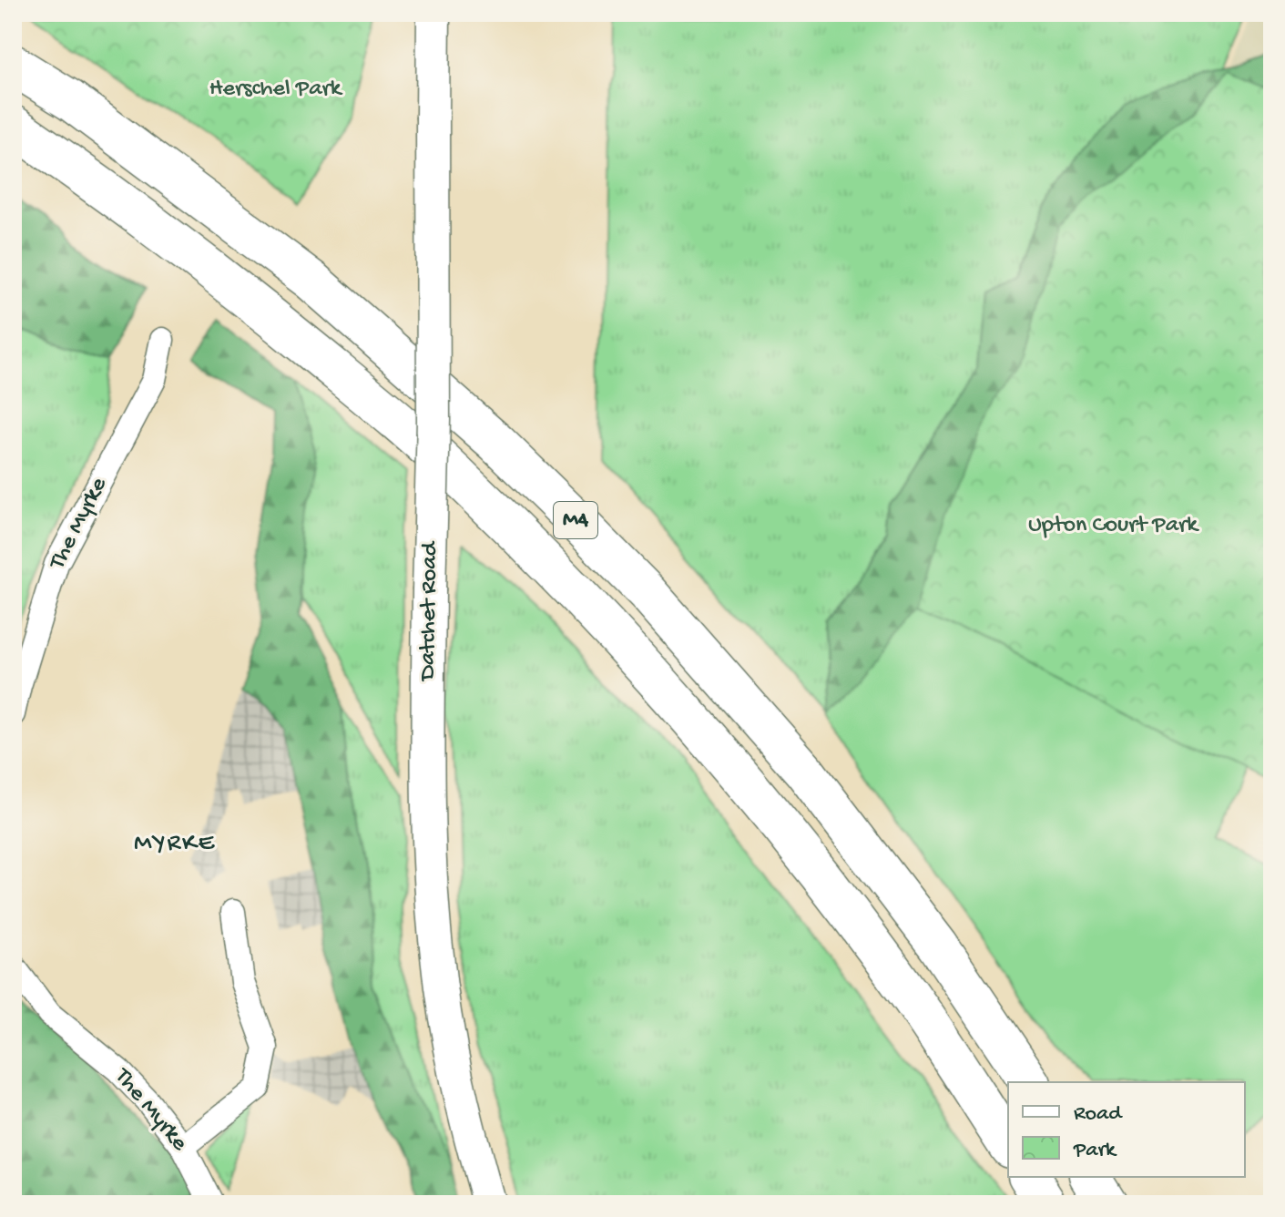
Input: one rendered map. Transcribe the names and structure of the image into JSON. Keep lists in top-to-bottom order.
{
  "streets": {
    "highway": ["M4"],
    "main road": ["Datchet Road"],
    "street": ["The Myrke"]
  },
  "districts": ["MYRKE"],
  "parks": ["Herschel Park", "Upton Court Park"],
  "legend": ["Road", "Park"]
}
